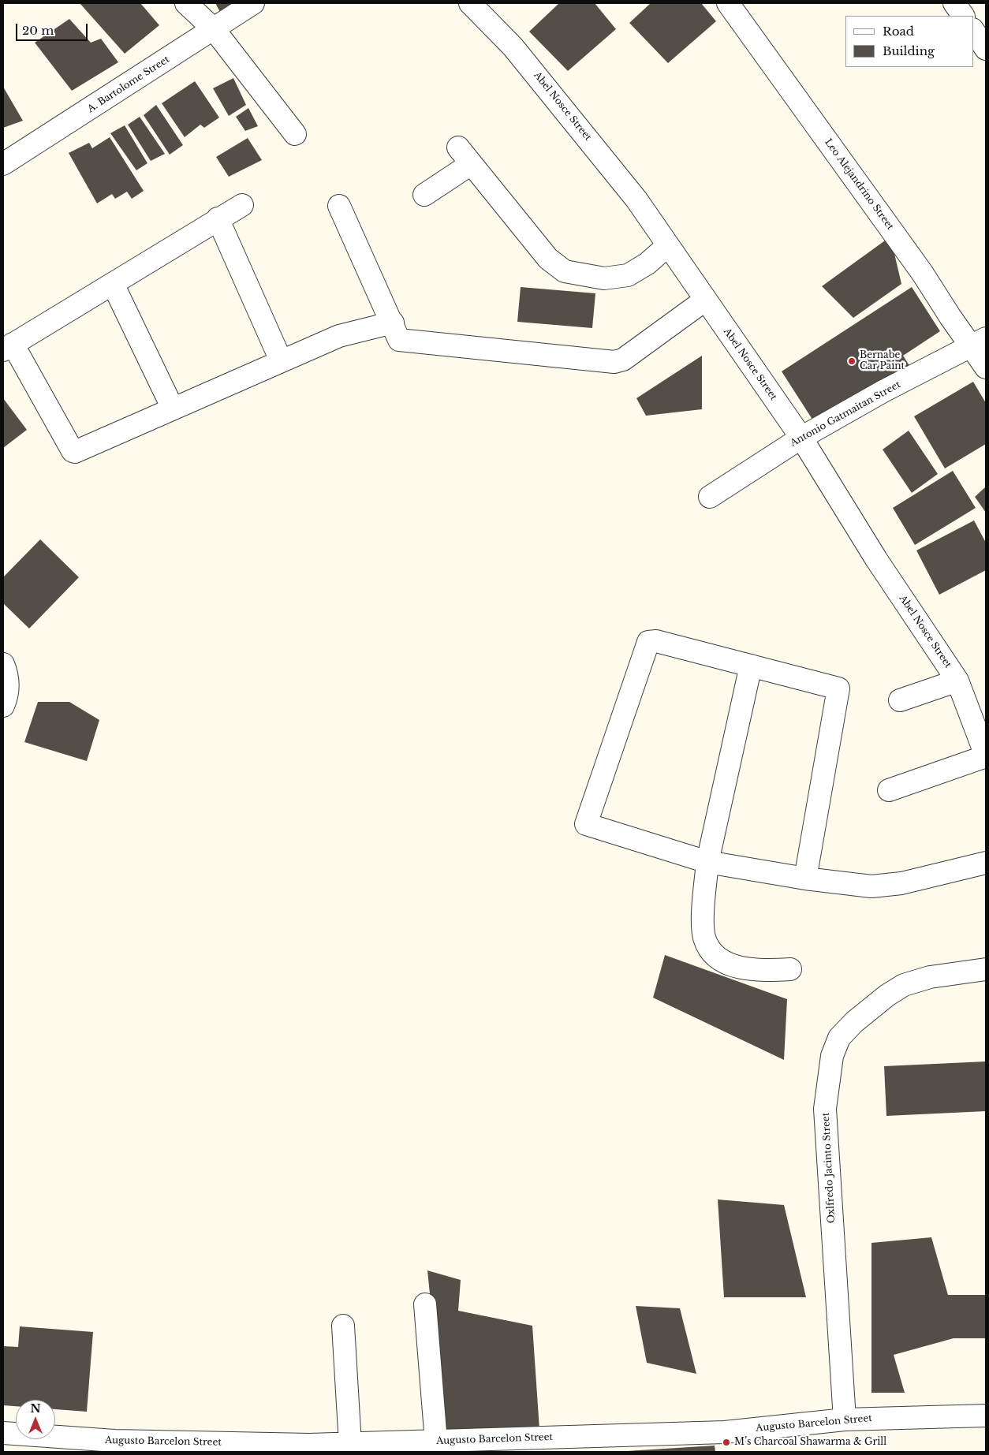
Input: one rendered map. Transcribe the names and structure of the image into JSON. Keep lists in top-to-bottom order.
{
  "streets": {
    "street": [
      "A. Bartolome Street",
      "Abel Nosce Street",
      "Leo Alejandrino Street",
      "Antonio Gatmaitan Street",
      "Oxlfredo Jacinto Street",
      "Augusto Barcelon Street"
    ]
  },
  "crossings": [
    ["Abel Nosce Street", "Antonio Gatmaitan Street"],
    ["Leo Alejandrino Street", "Antonio Gatmaitan Street"],
    ["Oxlfredo Jacinto Street", "Augusto Barcelon Street"]
  ],
  "places": ["Bernabe Car Paint", "M’s Charcoal Shawarma & Grill"],
  "legend": ["Road", "Building"],
  "scale_bar": "20 m",
  "north": "top"
}
